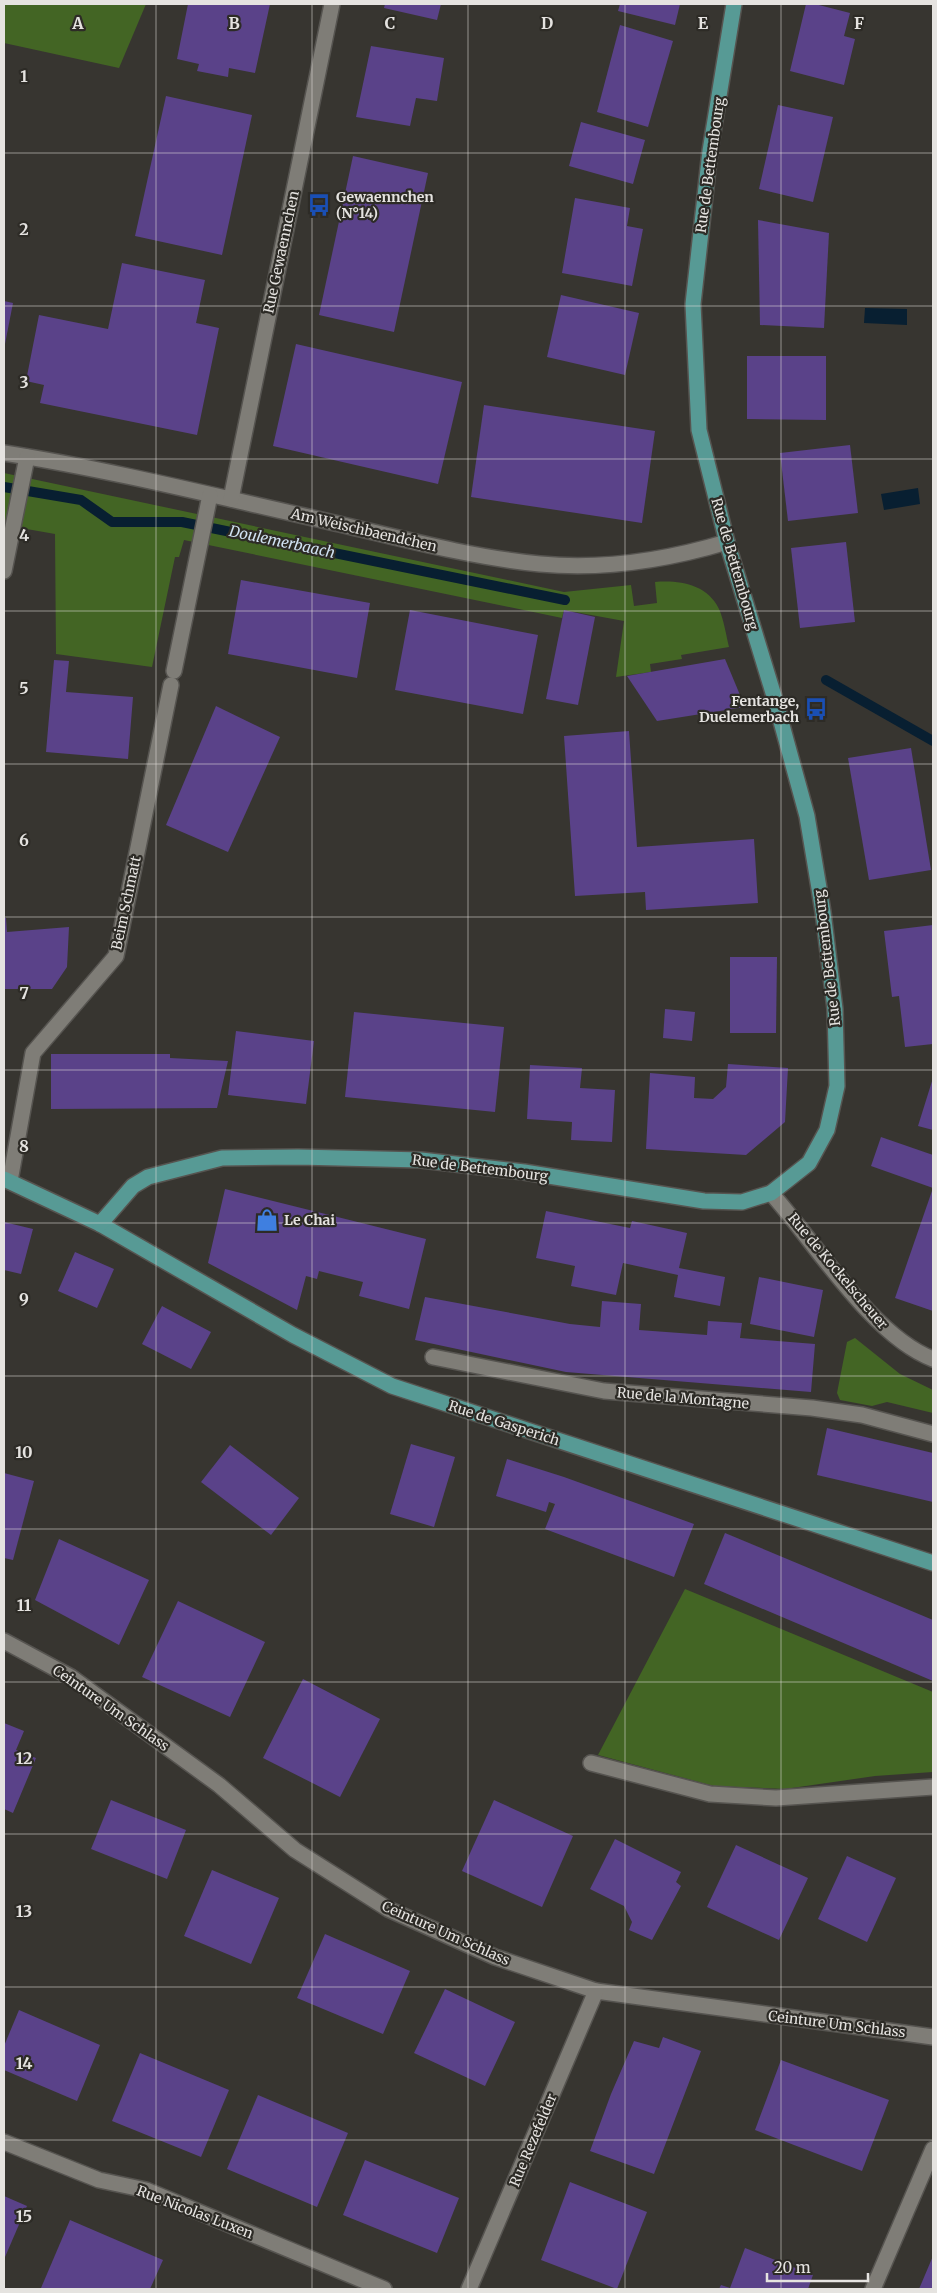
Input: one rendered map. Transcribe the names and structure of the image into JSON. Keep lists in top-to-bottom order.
{
  "streets": {
    "main road": ["Rue de Bettembourg", "Rue de Gasperich"],
    "street": [
      "Rue Gewaennchen",
      "Am Weischbaendchen",
      "Beim Schmatt",
      "Rue de Kockelscheuer",
      "Rue de la Montagne",
      "Ceinture Um Schlass",
      "Rue Rezefelder",
      "Rue Nicolas Luxen"
    ]
  },
  "crossings": [
    ["Rue de Bettembourg", "Am Weischbaendchen"],
    ["Rue de Bettembourg", "Rue de Kockelscheuer"],
    ["Rue de Bettembourg", "Rue de Gasperich"],
    ["Rue Gewaennchen", "Am Weischbaendchen"],
    ["Am Weischbaendchen", "Beim Schmatt"],
    ["Ceinture Um Schlass", "Rue Rezefelder"]
  ],
  "water": ["Doulemerbaach"],
  "places": {
    "bus stop": ["Gewaennchen (N°14)", "Fentange, Duelemerbach"],
    "shop": ["Le Chai"]
  },
  "scale_bar": "20 m",
  "grid": {
    "columns": [
      "A",
      "B",
      "C",
      "D",
      "E",
      "F"
    ],
    "rows": [
      "1",
      "2",
      "3",
      "4",
      "5",
      "6",
      "7",
      "8",
      "9",
      "10",
      "11",
      "12",
      "13",
      "14",
      "15"
    ]
  }
}
